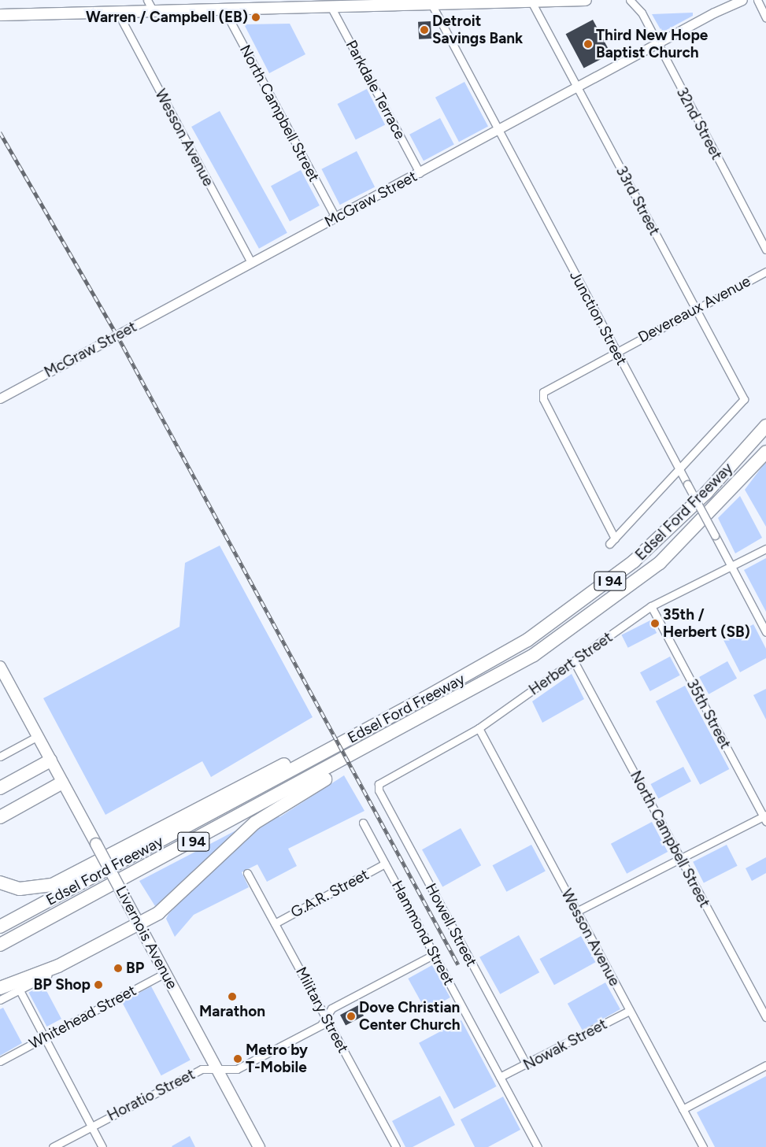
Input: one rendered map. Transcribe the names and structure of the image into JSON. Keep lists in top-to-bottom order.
{
  "streets": {
    "highway": ["Edsel Ford Freeway", "I 94"],
    "main road": ["Livernois Avenue"],
    "street": [
      "Parkdale Terrace",
      "North Campbell Street",
      "32nd Street",
      "Wesson Avenue",
      "McGraw Street",
      "33rd Street",
      "Devereaux Avenue",
      "Junction Street",
      "Herbert Street",
      "35th Street",
      "G.A.R. Street",
      "Howell Street",
      "Hammond Street",
      "Military Street",
      "Whitehead Street",
      "Nowak Street",
      "Horatio Street"
    ]
  },
  "crossings": [
    ["Parkdale Terrace", "McGraw Street"],
    ["North Campbell Street", "McGraw Street"],
    ["North Campbell Street", "Herbert Street"],
    ["32nd Street", "McGraw Street"],
    ["Wesson Avenue", "McGraw Street"],
    ["Wesson Avenue", "Herbert Street"],
    ["Wesson Avenue", "Nowak Street"],
    ["McGraw Street", "33rd Street"],
    ["McGraw Street", "Junction Street"],
    ["33rd Street", "Devereaux Avenue"],
    ["33rd Street", "Edsel Ford Freeway"],
    ["Devereaux Avenue", "Junction Street"],
    ["Devereaux Avenue", "Edsel Ford Freeway"],
    ["Junction Street", "Edsel Ford Freeway"],
    ["Junction Street", "Herbert Street"],
    ["Herbert Street", "35th Street"],
    ["Herbert Street", "Howell Street"],
    ["G.A.R. Street", "Hammond Street"],
    ["G.A.R. Street", "Military Street"],
    ["Howell Street", "Nowak Street"],
    ["Hammond Street", "Nowak Street"],
    ["Hammond Street", "Horatio Street"],
    ["Livernois Avenue", "Whitehead Street"],
    ["Livernois Avenue", "Horatio Street"],
    ["Military Street", "Horatio Street"]
  ],
  "places": [
    "Warren / Campbell (EB)",
    "Detroit Savings Bank",
    "Third New Hope Baptist Church",
    "35th / Herbert (SB)",
    "BP",
    "BP Shop",
    "Marathon",
    "Dove Christian Center Church",
    "Metro by T-Mobile"
  ]
}
